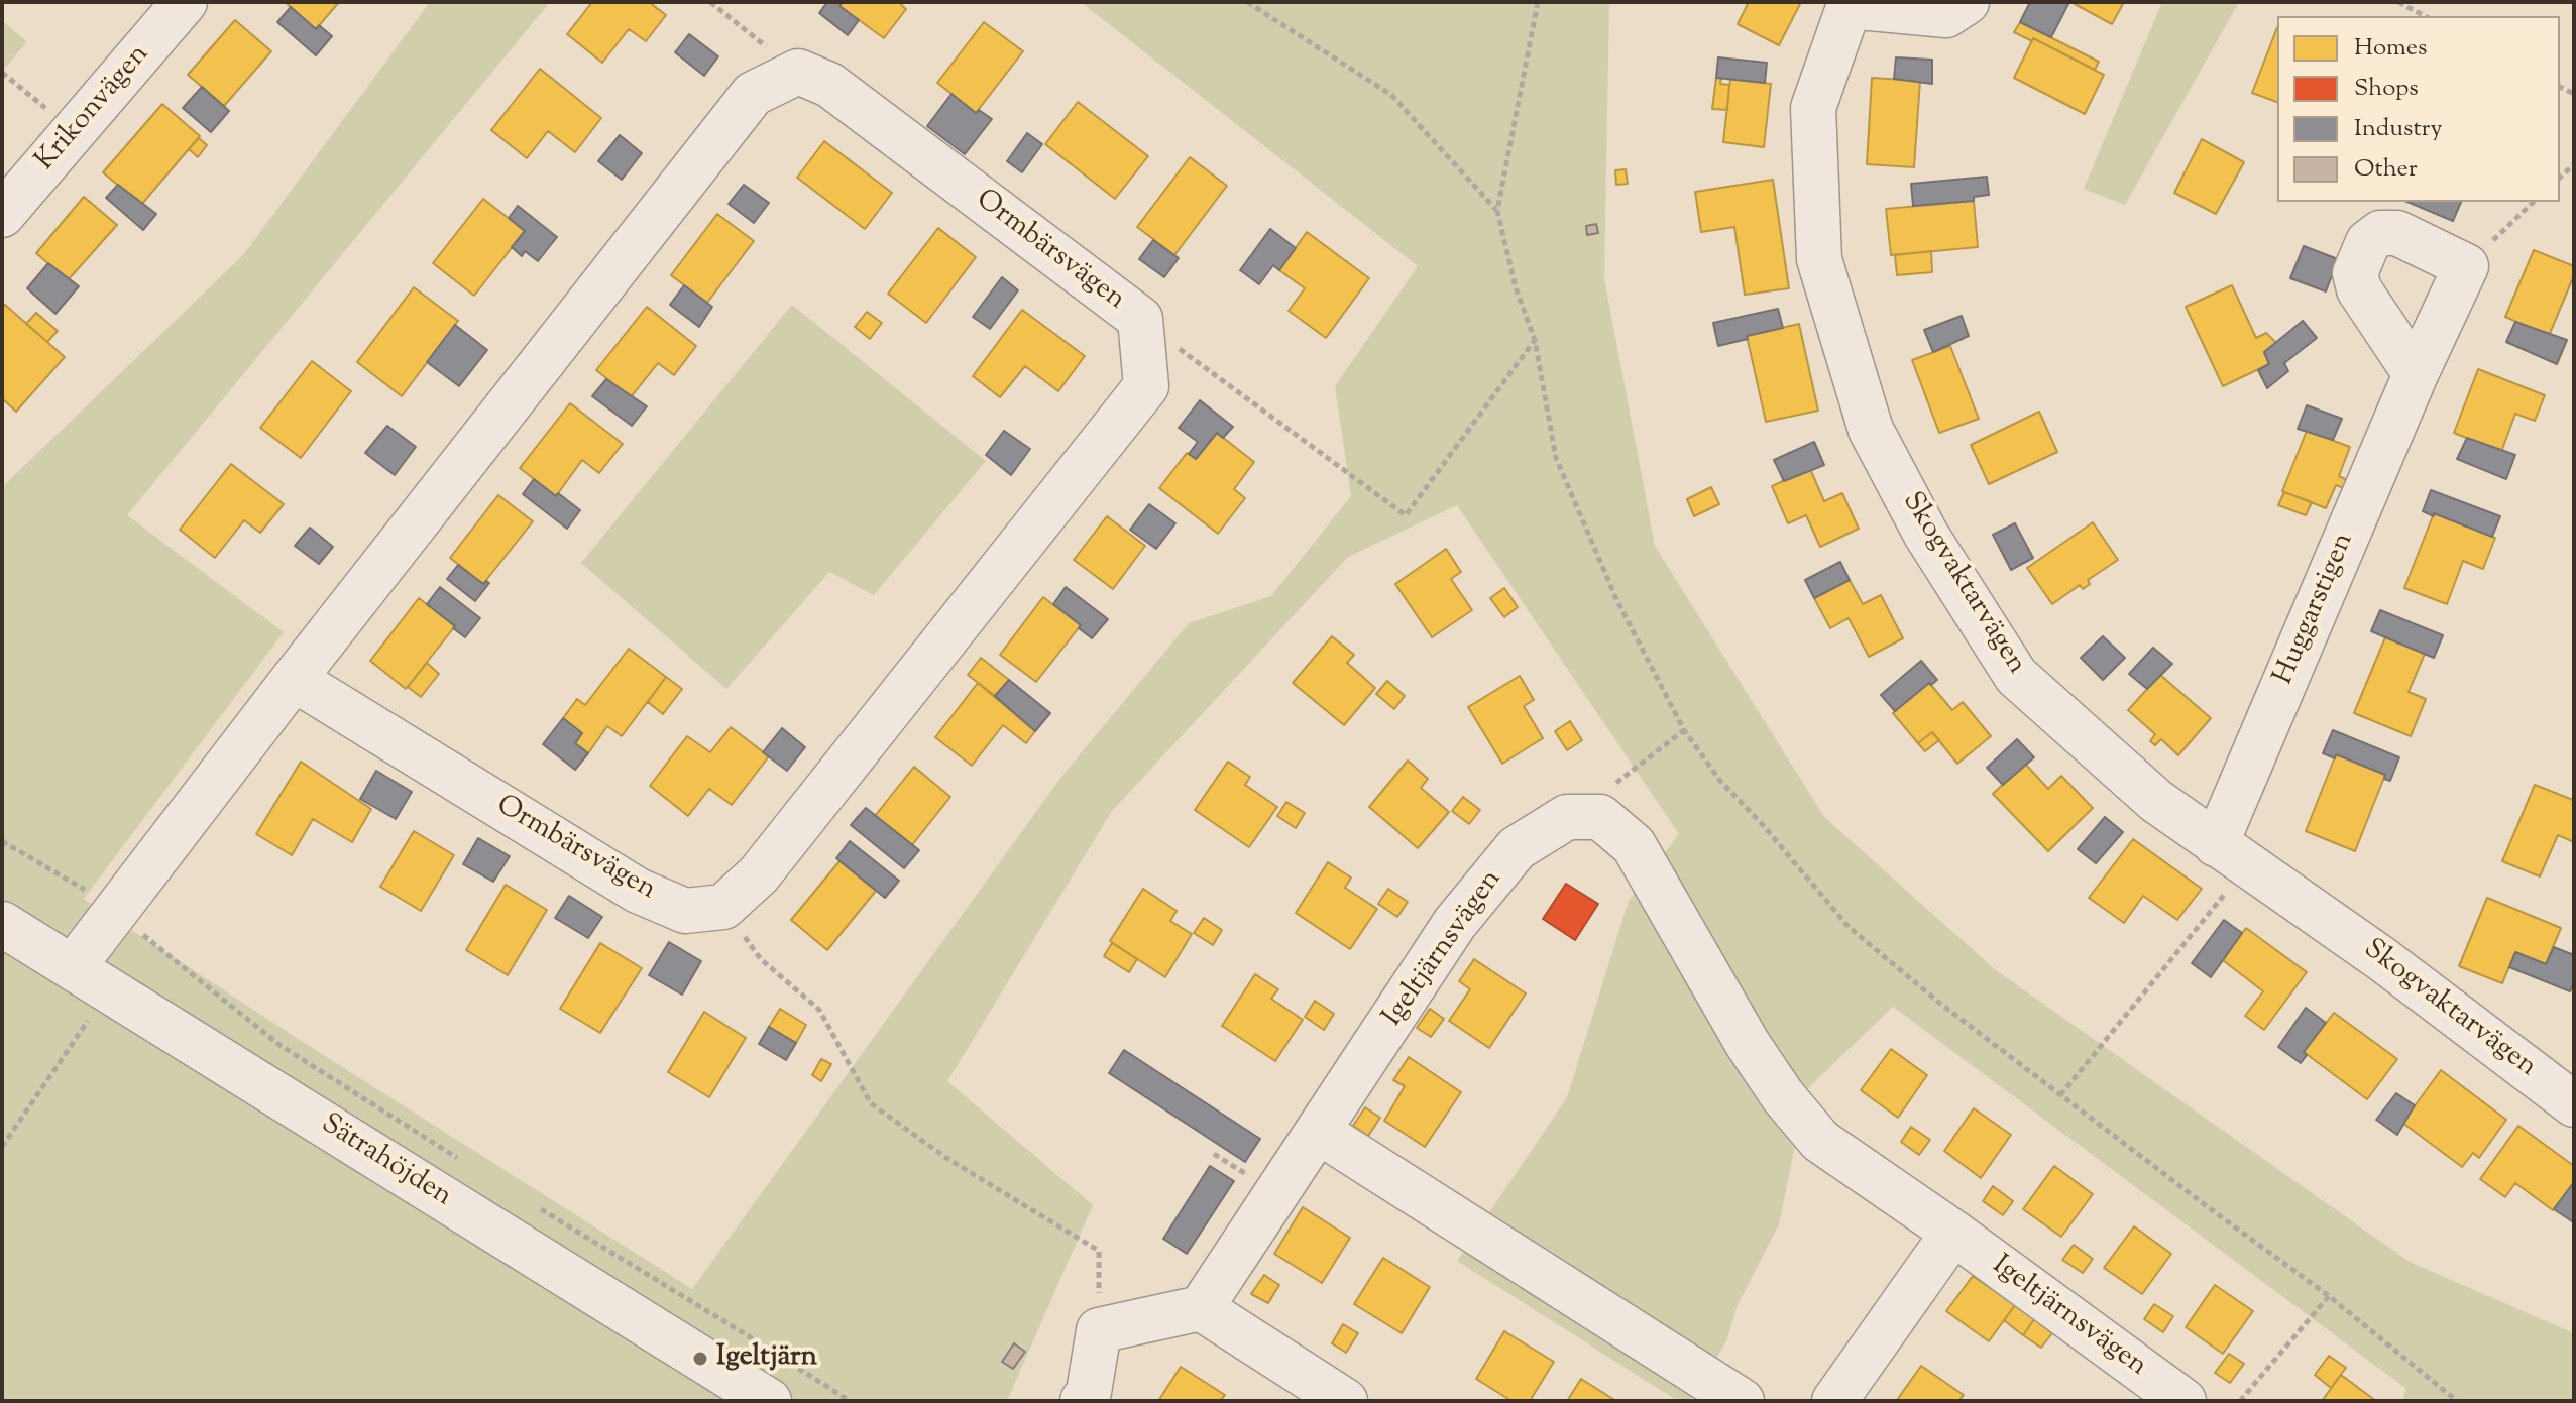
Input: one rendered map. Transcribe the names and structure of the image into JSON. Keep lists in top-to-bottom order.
{
  "streets": {
    "street": [
      "Krikonvägen",
      "Ormbärsvägen",
      "Skogvaktarvägen",
      "Huggarstigen",
      "Igeltjärnsvägen",
      "Sätrahöjden"
    ]
  },
  "crossings": [
    ["Skogvaktarvägen", "Huggarstigen"]
  ],
  "places": ["Igeltjärn"],
  "legend": [
    "Homes",
    "Shops",
    "Industry",
    "Other"
  ]
}
